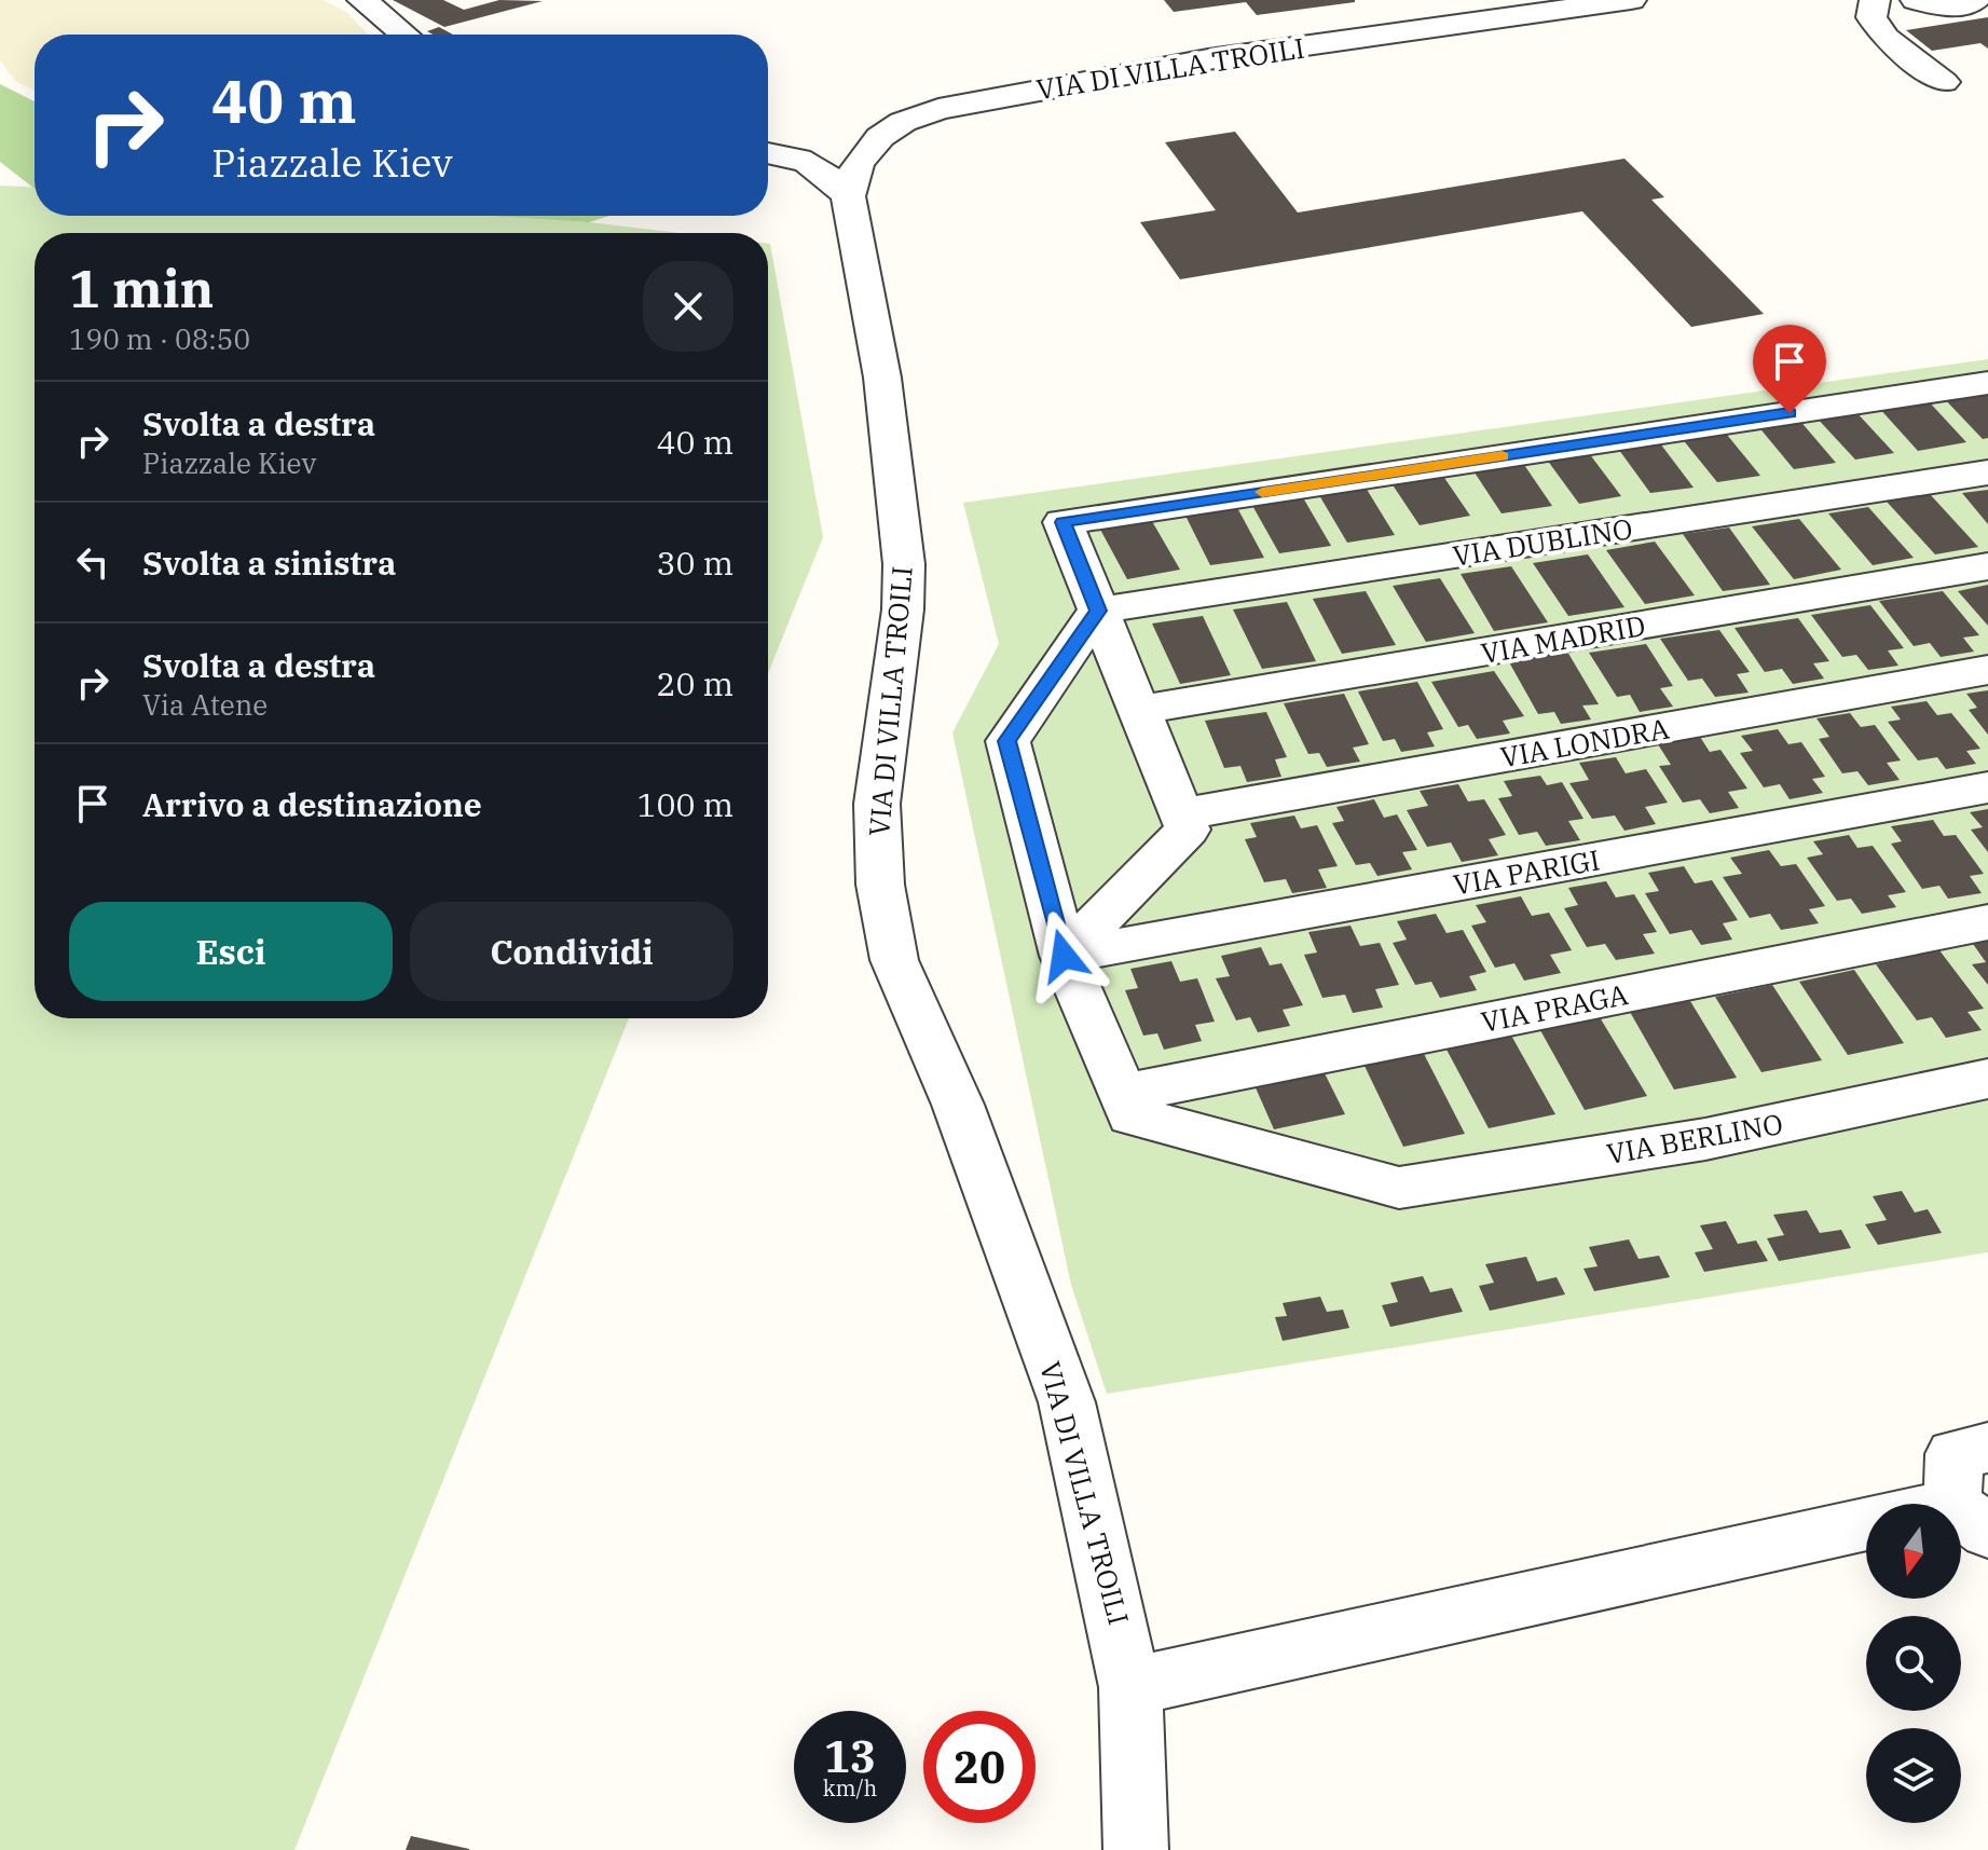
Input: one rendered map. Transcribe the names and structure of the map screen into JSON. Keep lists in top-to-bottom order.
{
  "streets": {
    "street": [
      "VIA DI VILLA TROILI",
      "VIA DUBLINO",
      "VIA MADRID",
      "VIA LONDRA",
      "VIA PARIGI",
      "VIA PRAGA",
      "VIA BERLINO"
    ]
  },
  "crossings": [
    ["VIA PRAGA", "VIA BERLINO"]
  ],
  "north": "bottom",
  "page": {
    "turn": ["40 m", "Piazzale Kiev"],
    "heading": ["1 min", "190 m · 08:50"],
    "list": [
      {
        "name": "Svolta a destra",
        "note": "Piazzale Kiev",
        "value": "40 m"
      },
      {
        "name": "Svolta a sinistra",
        "value": "30 m"
      },
      {
        "name": "Svolta a destra",
        "note": "Via Atene",
        "value": "20 m"
      },
      {
        "name": "Arrivo a destinazione",
        "value": "100 m"
      }
    ],
    "buttons": ["Esci", "Condividi"],
    "speed": "13 km/h",
    "limit": "20"
  }
}
